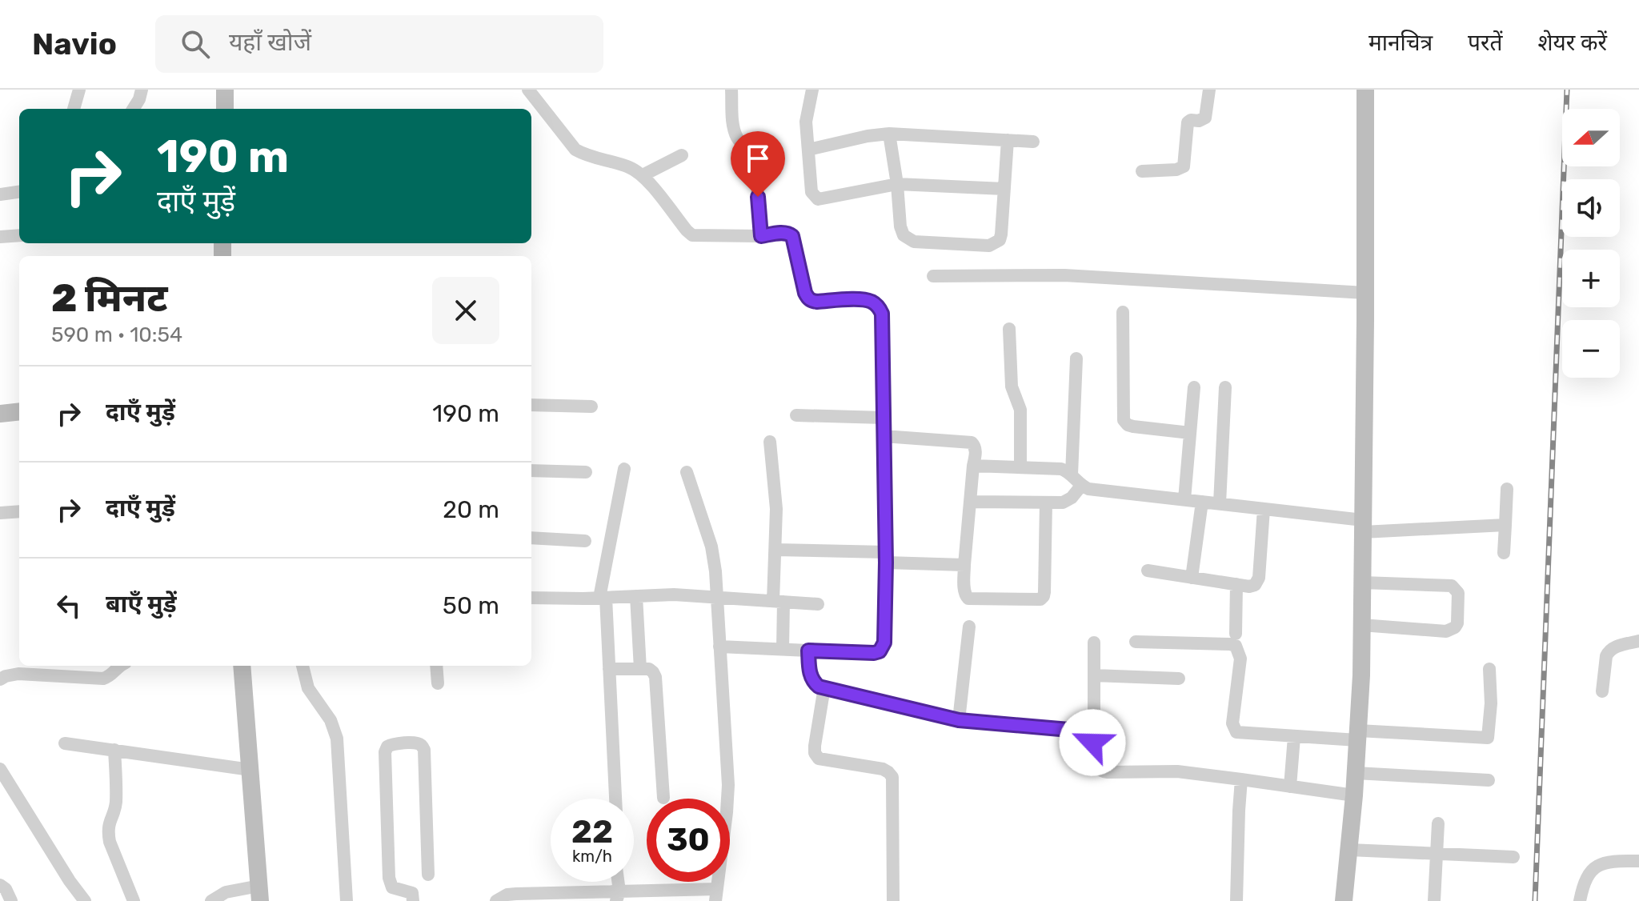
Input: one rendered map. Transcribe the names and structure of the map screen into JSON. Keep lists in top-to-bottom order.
{
  "north": "left",
  "page": {
    "header": "Navio",
    "search": "यहाँ खोजें",
    "nav": ["मानचित्र", "परतें", "शेयर करें"],
    "map_buttons": ["+", "−"],
    "turn": ["190 m", "दाएँ मुड़ें"],
    "heading": ["2 मिनट", "590 m · 10:54"],
    "list": [
      {
        "name": "दाएँ मुड़ें",
        "value": "190 m"
      },
      {
        "name": "दाएँ मुड़ें",
        "value": "20 m"
      },
      {
        "name": "बाएँ मुड़ें",
        "value": "50 m"
      }
    ],
    "speed": "22 km/h",
    "limit": "30"
  }
}
